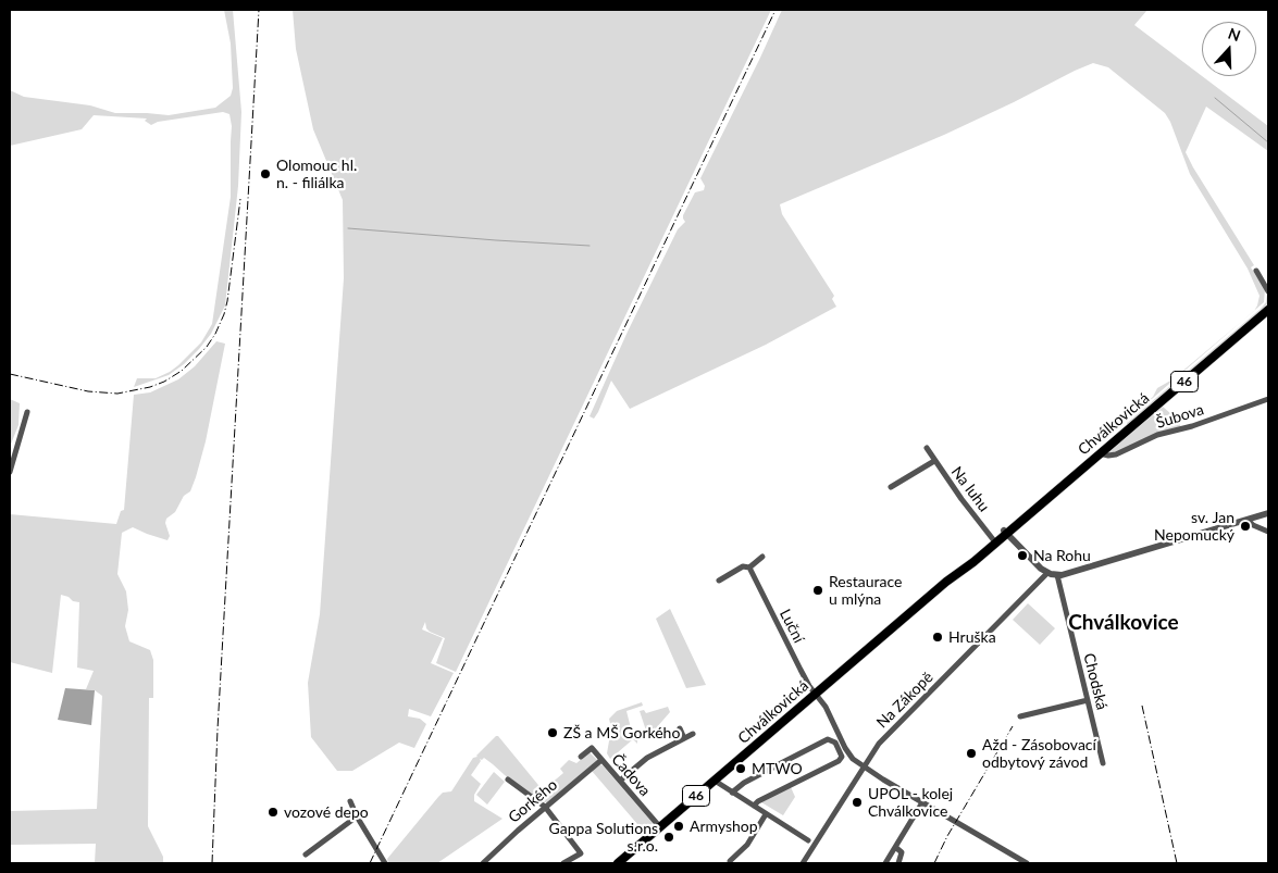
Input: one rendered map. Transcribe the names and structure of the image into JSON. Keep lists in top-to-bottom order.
{
  "streets": {
    "main road": ["46", "Chválkovická"],
    "street": [
      "Šubova",
      "Na luhu",
      "Luční",
      "Chodská",
      "Na Zákopě",
      "Čadova",
      "Gorkého"
    ]
  },
  "crossings": [
    ["Šubova", "Chválkovická"],
    ["Chválkovická", "Na luhu"],
    ["Chválkovická", "Luční"],
    ["Chválkovická", "Čadova"],
    ["Luční", "Na Zákopě"],
    ["Čadova", "Gorkého"]
  ],
  "districts": ["Chválkovice"],
  "places": [
    "Olomouc hl. n. - filiálka",
    "sv. Jan Nepomucký",
    "Na Rohu",
    "Restaurace u mlýna",
    "Hruška",
    "ZŠ a MŠ Gorkého",
    "Ažd - Zásobovací odbytový závod",
    "MTWO",
    "UPOL - kolej Chválkovice",
    "vozové depo",
    "Armyshop",
    "Gappa Solutions s.r.o."
  ],
  "north": "top"
}
